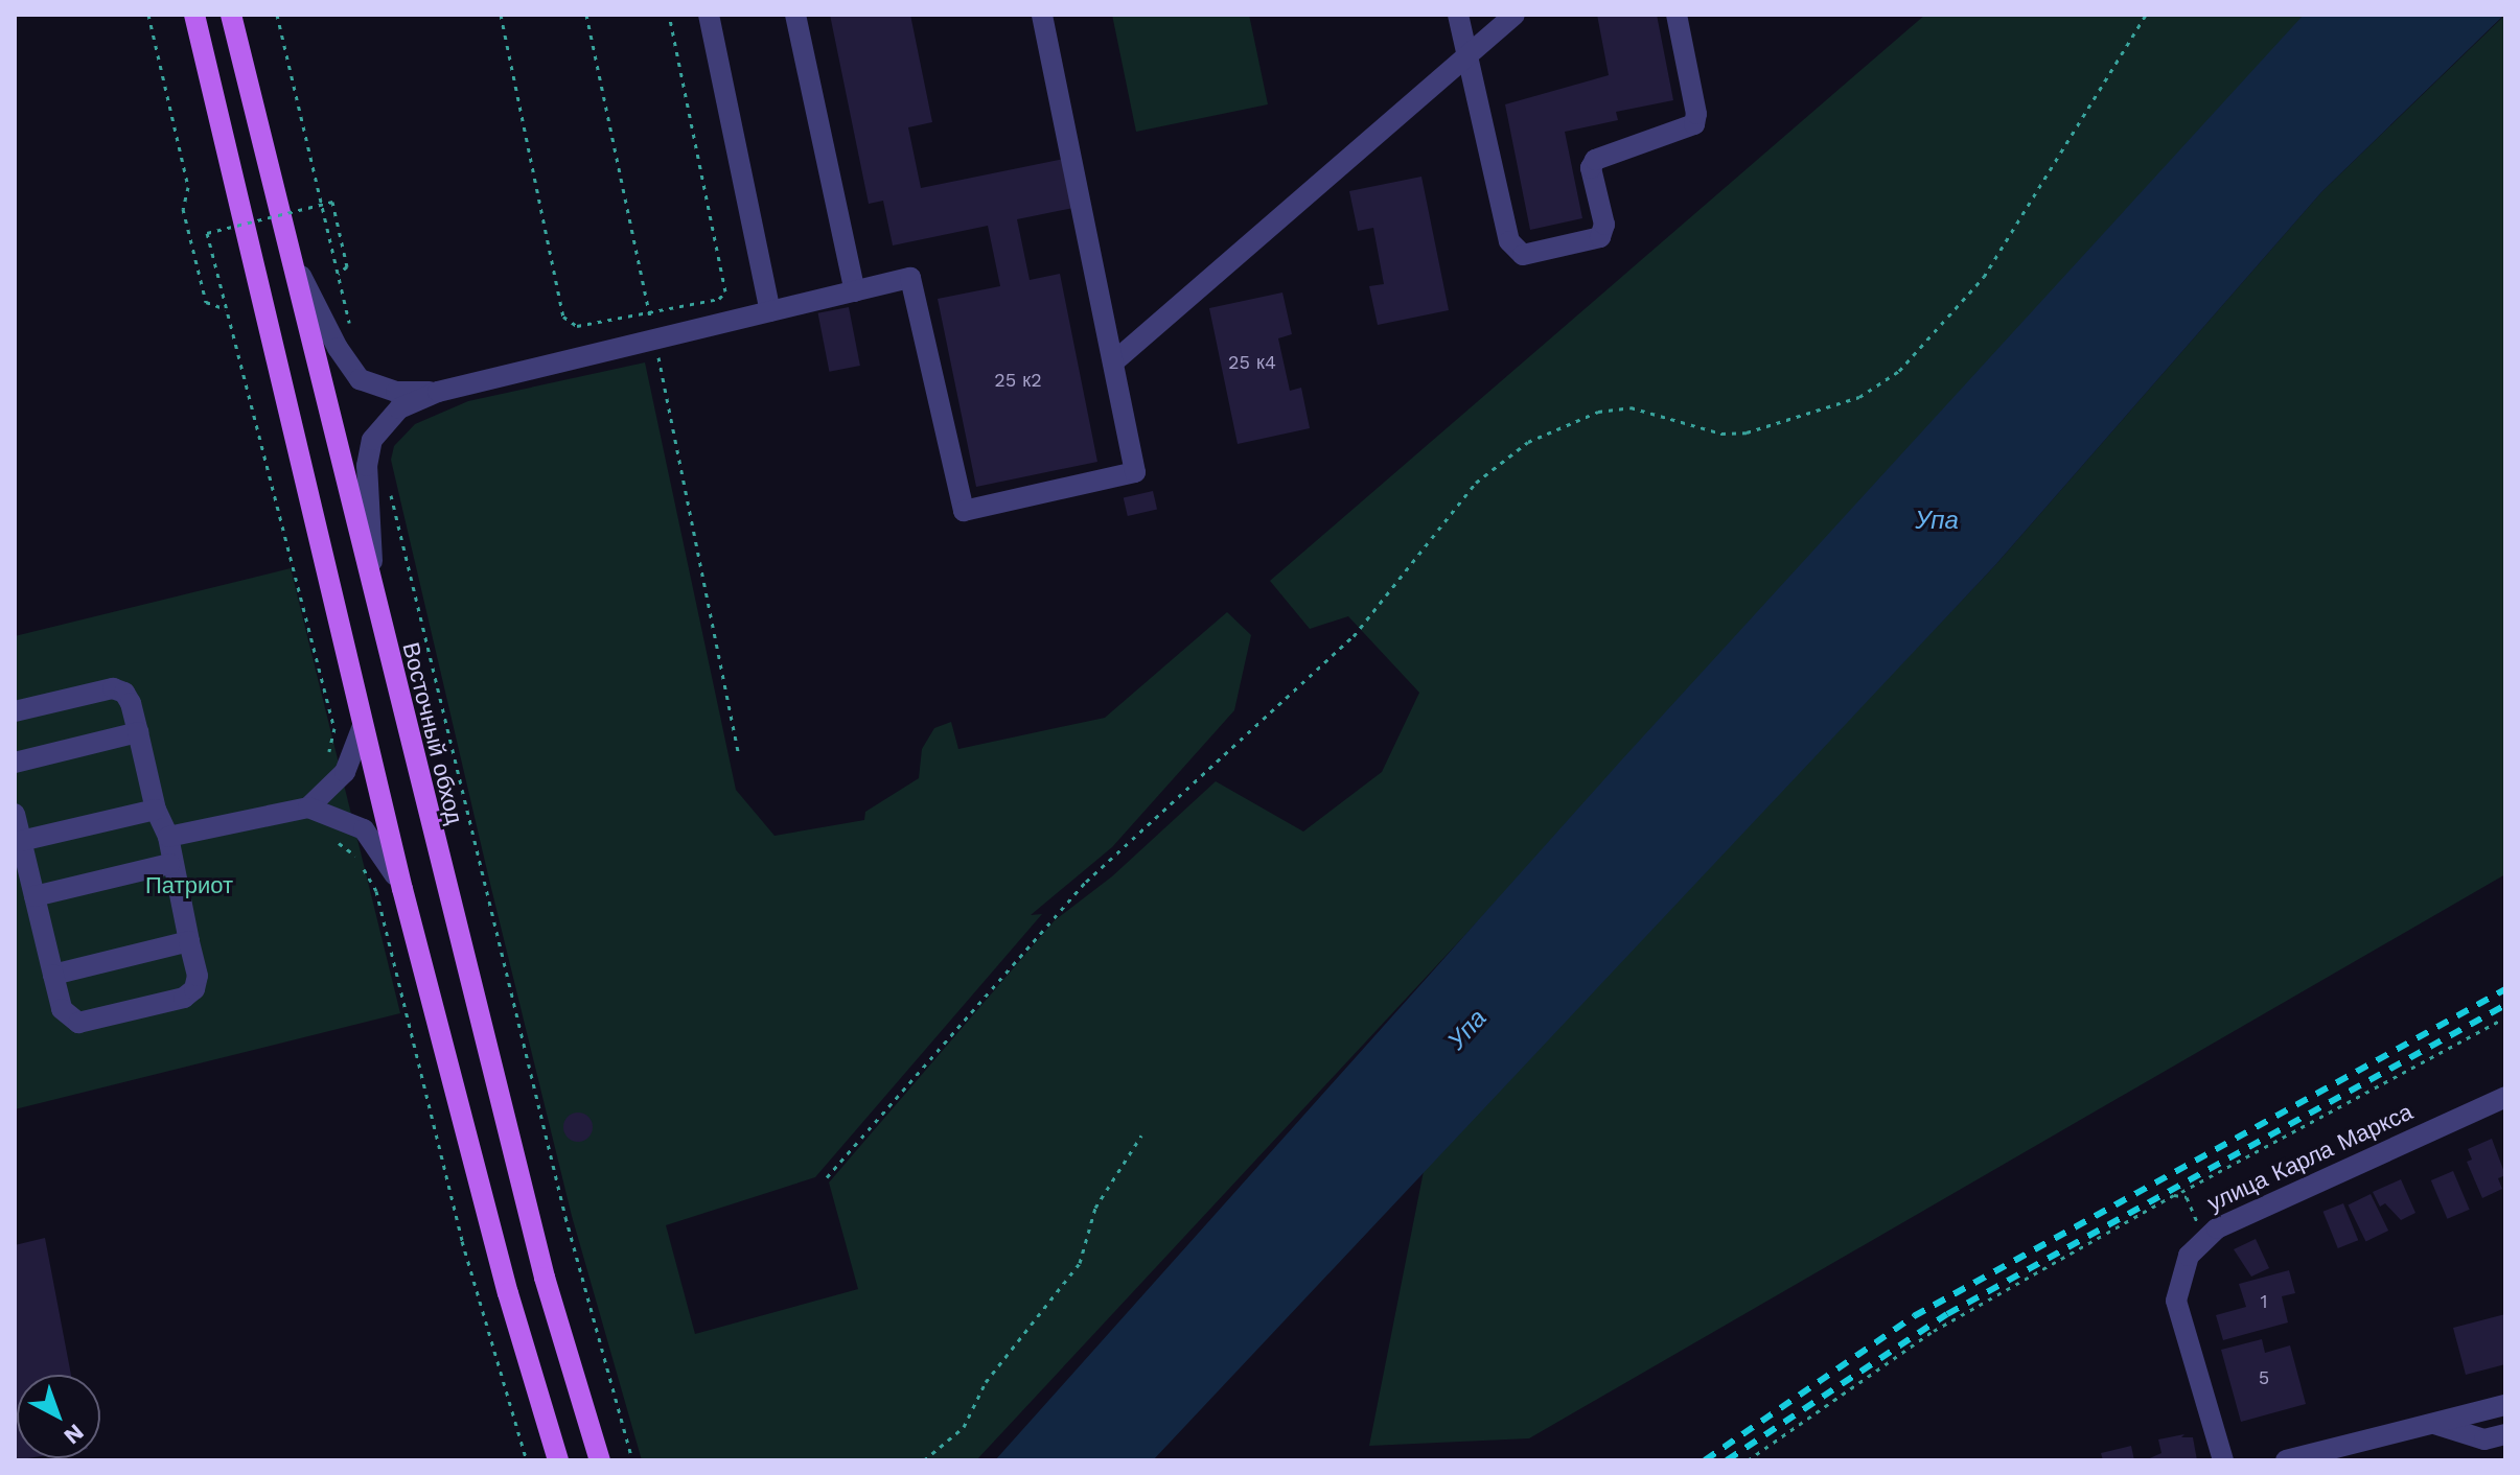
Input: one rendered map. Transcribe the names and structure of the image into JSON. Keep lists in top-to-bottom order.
{
  "streets": {
    "main road": ["Восточный обход"],
    "street": ["улица Карла Маркса"]
  },
  "water": ["Упа"],
  "parks": ["Патриот"],
  "house_numbers": [
    "25 к4",
    "25 к2",
    "1",
    "5"
  ],
  "north": "bottom right"
}
